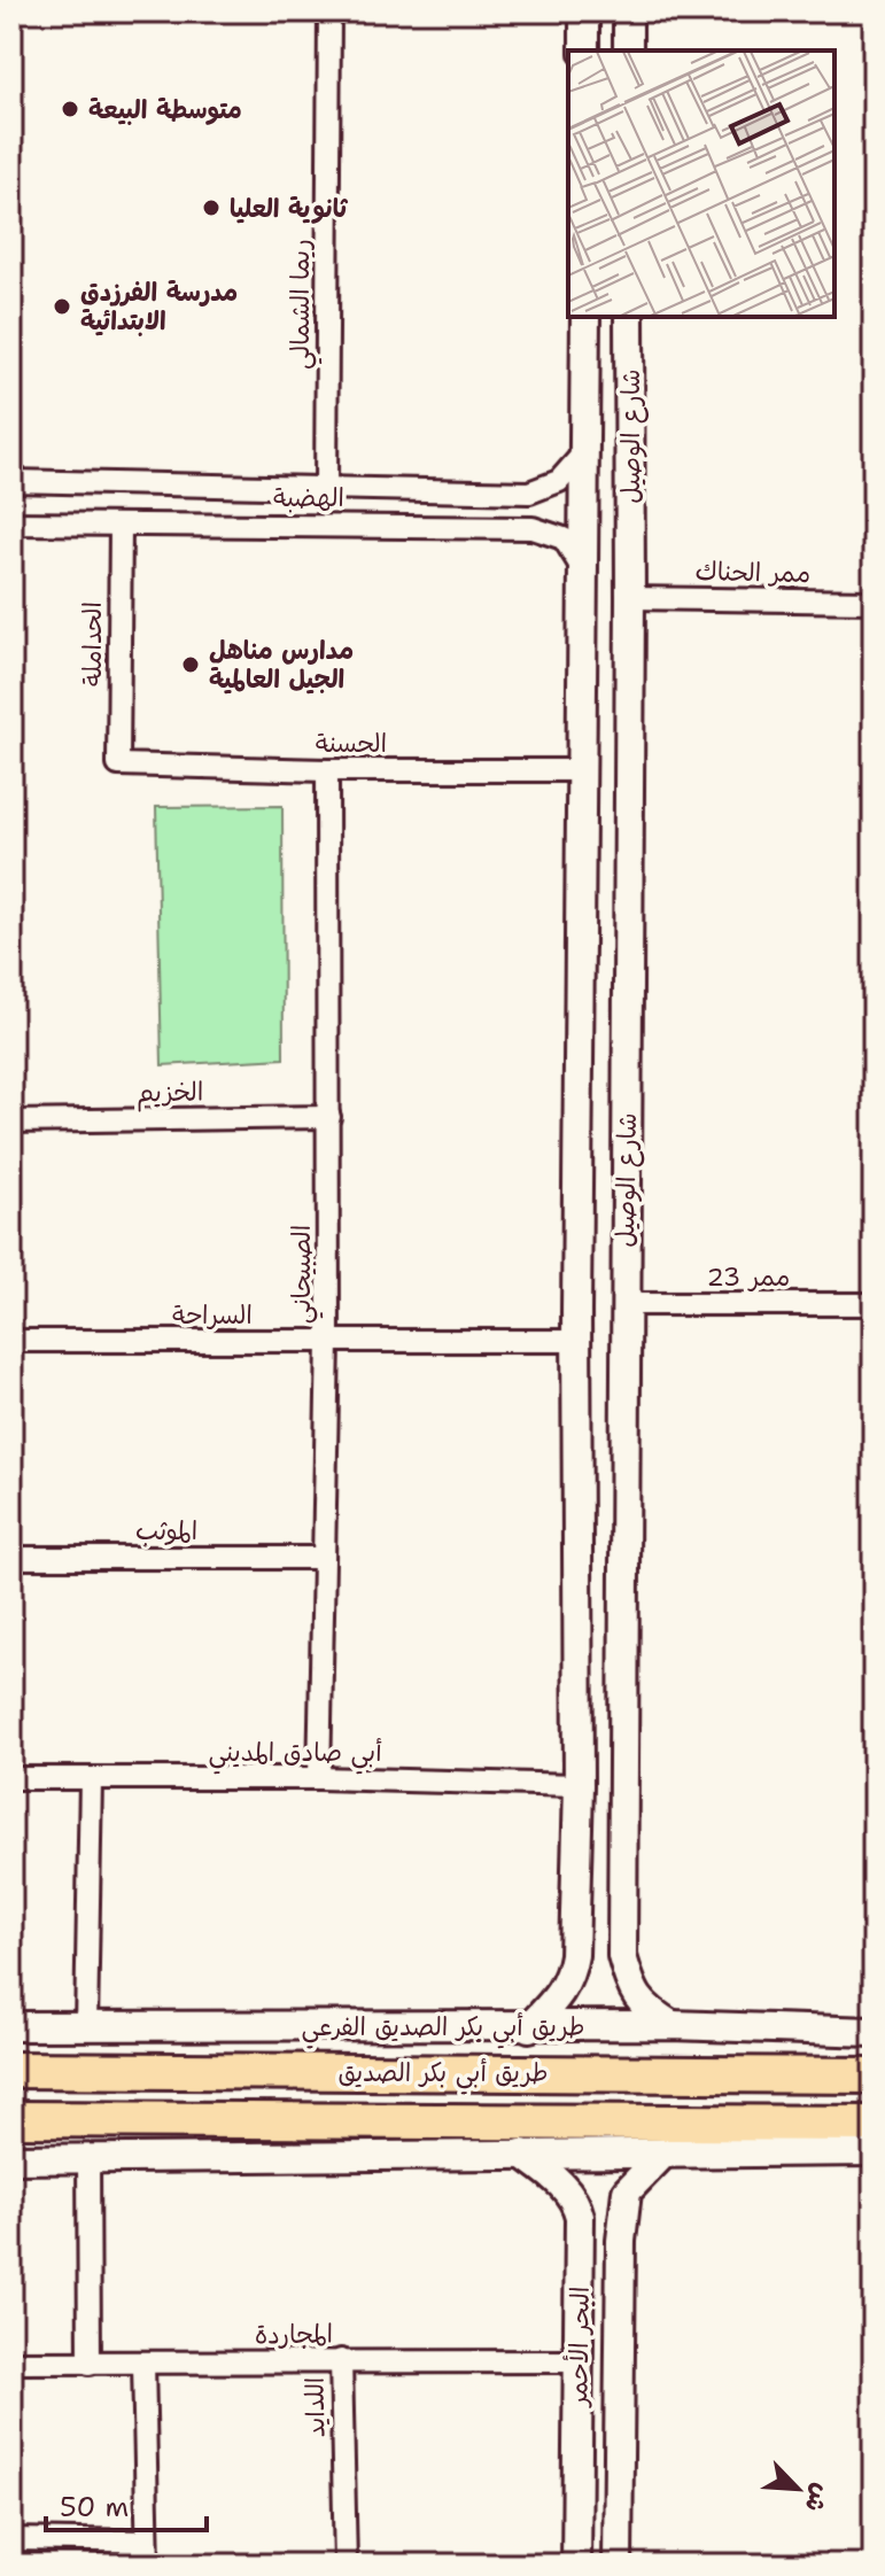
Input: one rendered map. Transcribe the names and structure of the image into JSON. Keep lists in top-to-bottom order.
{
  "streets": {
    "main road": ["طريق أبي بكر الصديق"],
    "street": [
      "ريما الشمالي",
      "شارع الوصيل",
      "الهضبة",
      "ممر الحناك",
      "الحداملة",
      "الحسنة",
      "الخزيم",
      "الصبيحاني",
      "ممر 23",
      "السراحة",
      "الموثب",
      "أبي صادق المديني",
      "طريق أبي بكر الصديق الفرعي",
      "المجاردة",
      "البحر الأحمر",
      "اللدايد"
    ]
  },
  "crossings": [
    ["ريما الشمالي", "الهضبة"],
    ["شارع الوصيل", "الهضبة"],
    ["شارع الوصيل", "ممر الحناك"],
    ["شارع الوصيل", "الحسنة"],
    ["شارع الوصيل", "ممر 23"],
    ["شارع الوصيل", "السراحة"],
    ["شارع الوصيل", "أبي صادق المديني"],
    ["شارع الوصيل", "طريق أبي بكر الصديق الفرعي"],
    ["الهضبة", "الحداملة"],
    ["الحداملة", "الحسنة"],
    ["الحسنة", "الصبيحاني"],
    ["الخزيم", "الصبيحاني"],
    ["الصبيحاني", "السراحة"],
    ["الصبيحاني", "الموثب"],
    ["الصبيحاني", "أبي صادق المديني"],
    ["المجاردة", "البحر الأحمر"],
    ["المجاردة", "اللدايد"]
  ],
  "places": [
    "متوسطة البيعة",
    "ثانوية العليا",
    "مدرسة الفرزدق الابتدائية",
    "مدارس مناهل الجيل العالمية"
  ],
  "scale_bar": "50 m",
  "north": "bottom right"
}
